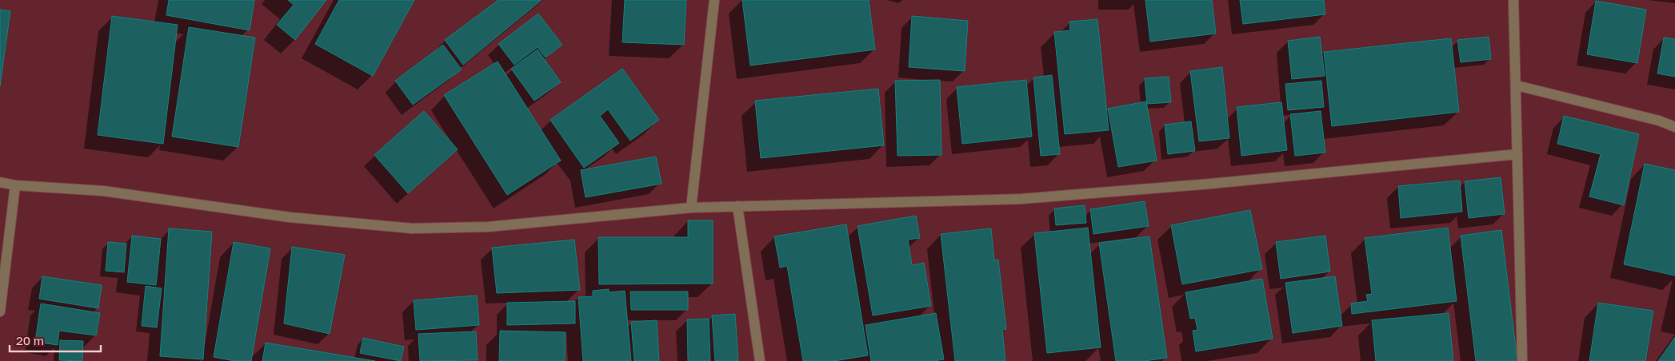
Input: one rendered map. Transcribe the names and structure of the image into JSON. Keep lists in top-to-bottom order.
{
  "scale_bar": "20 m"
}
